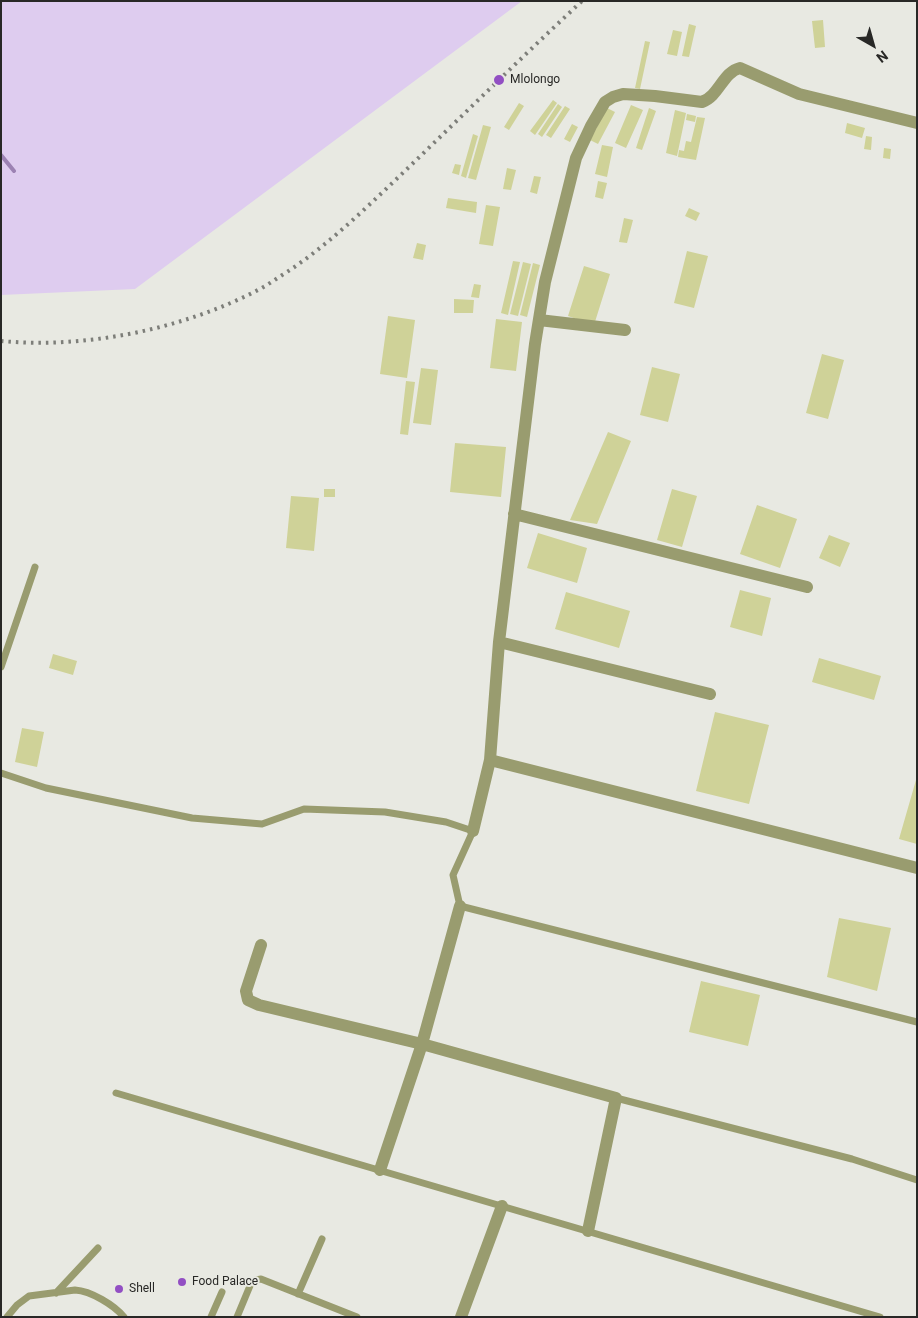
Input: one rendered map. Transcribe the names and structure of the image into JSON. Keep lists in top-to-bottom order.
{
  "places": ["Mlolongo", "Food Palace", "Shell"],
  "north": "bottom right"
}
